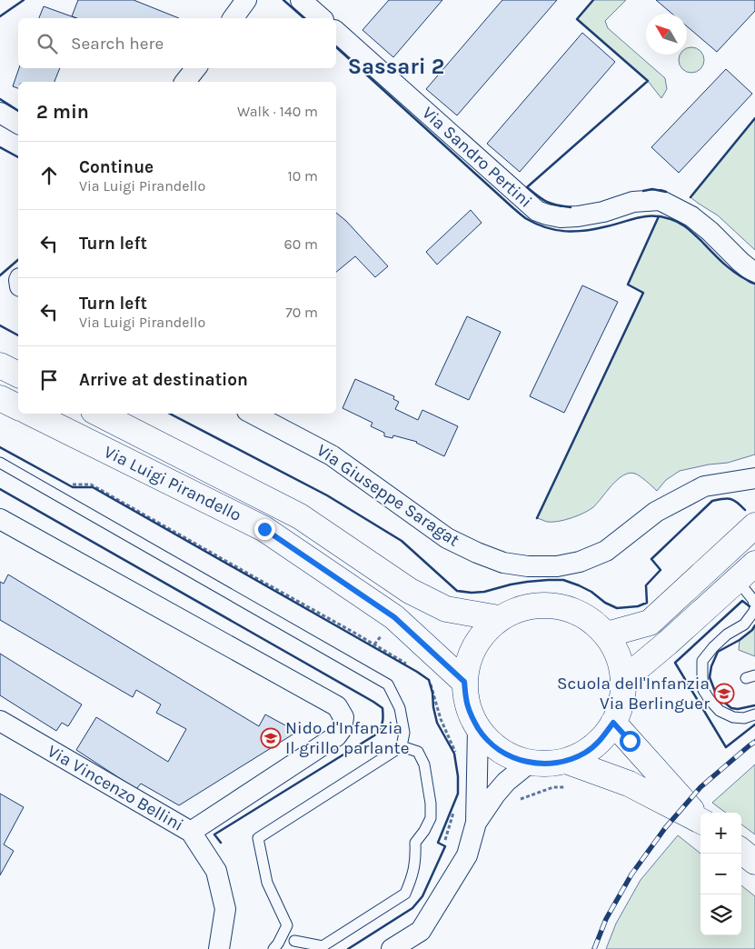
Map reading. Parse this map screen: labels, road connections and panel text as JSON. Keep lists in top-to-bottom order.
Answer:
{
  "streets": {
    "main road": ["Via Luigi Pirandello"],
    "street": ["Via Sandro Pertini", "Via Giuseppe Saragat", "Via Vincenzo Bellini"]
  },
  "districts": ["Sassari 2"],
  "places": {
    "school or university": ["Scuola dell'Infanzia Via Berlinguer", "Nido d'Infanzia Il grillo parlante"]
  },
  "north": "top left",
  "page": {
    "search": "Search here",
    "heading": ["2 min", "Walk · 140 m"],
    "list": [
      ["Continue", "Via Luigi Pirandello", "10 m"],
      ["Turn left", "60 m"],
      ["Turn left", "Via Luigi Pirandello", "70 m"],
      "Arrive at destination"
    ],
    "map_buttons": ["+", "−"]
  }
}
